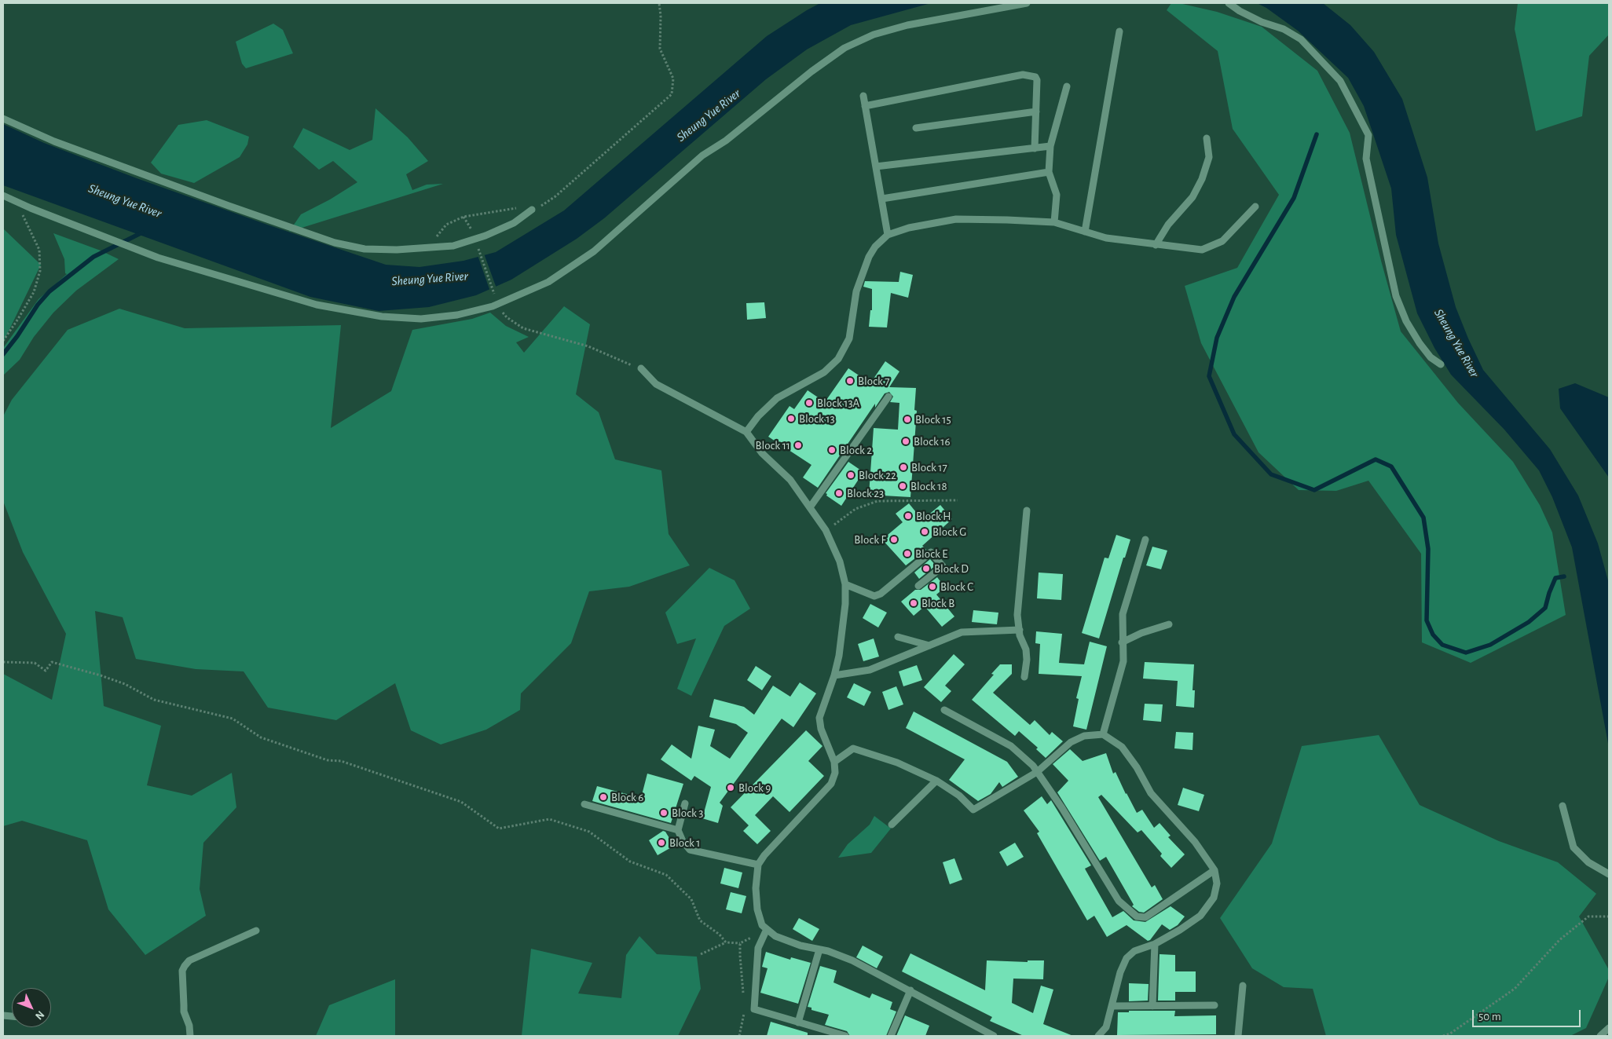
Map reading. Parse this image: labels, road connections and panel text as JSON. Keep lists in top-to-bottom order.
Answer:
{
  "water": ["Sheung Yue River"],
  "places": [
    "Block 7",
    "Block 13A",
    "Block 13",
    "Block 15",
    "Block 16",
    "Block 11",
    "Block 2",
    "Block 17",
    "Block 22",
    "Block 18",
    "Block 23",
    "Block H",
    "Block G",
    "Block F",
    "Block E",
    "Block D",
    "Block C",
    "Block B",
    "Block 9",
    "Block 6",
    "Block 3",
    "Block 1"
  ],
  "scale_bar": "50 m",
  "north": "bottom right"
}
